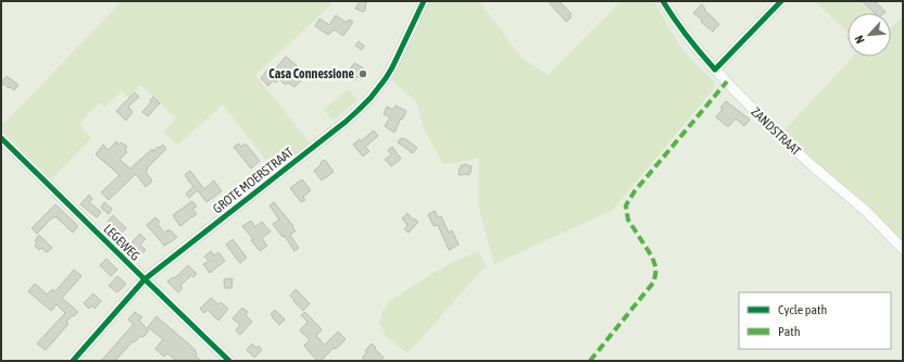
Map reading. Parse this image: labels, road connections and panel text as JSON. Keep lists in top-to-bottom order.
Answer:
{
  "streets": {
    "street": ["ZANDSTRAAT", "GROTE MOERSTRAAT", "LEGEWEG"]
  },
  "crossings": [
    ["GROTE MOERSTRAAT", "LEGEWEG"]
  ],
  "places": ["Casa Connessione"],
  "legend": ["Cycle path", "Path"],
  "north": "bottom left"
}
